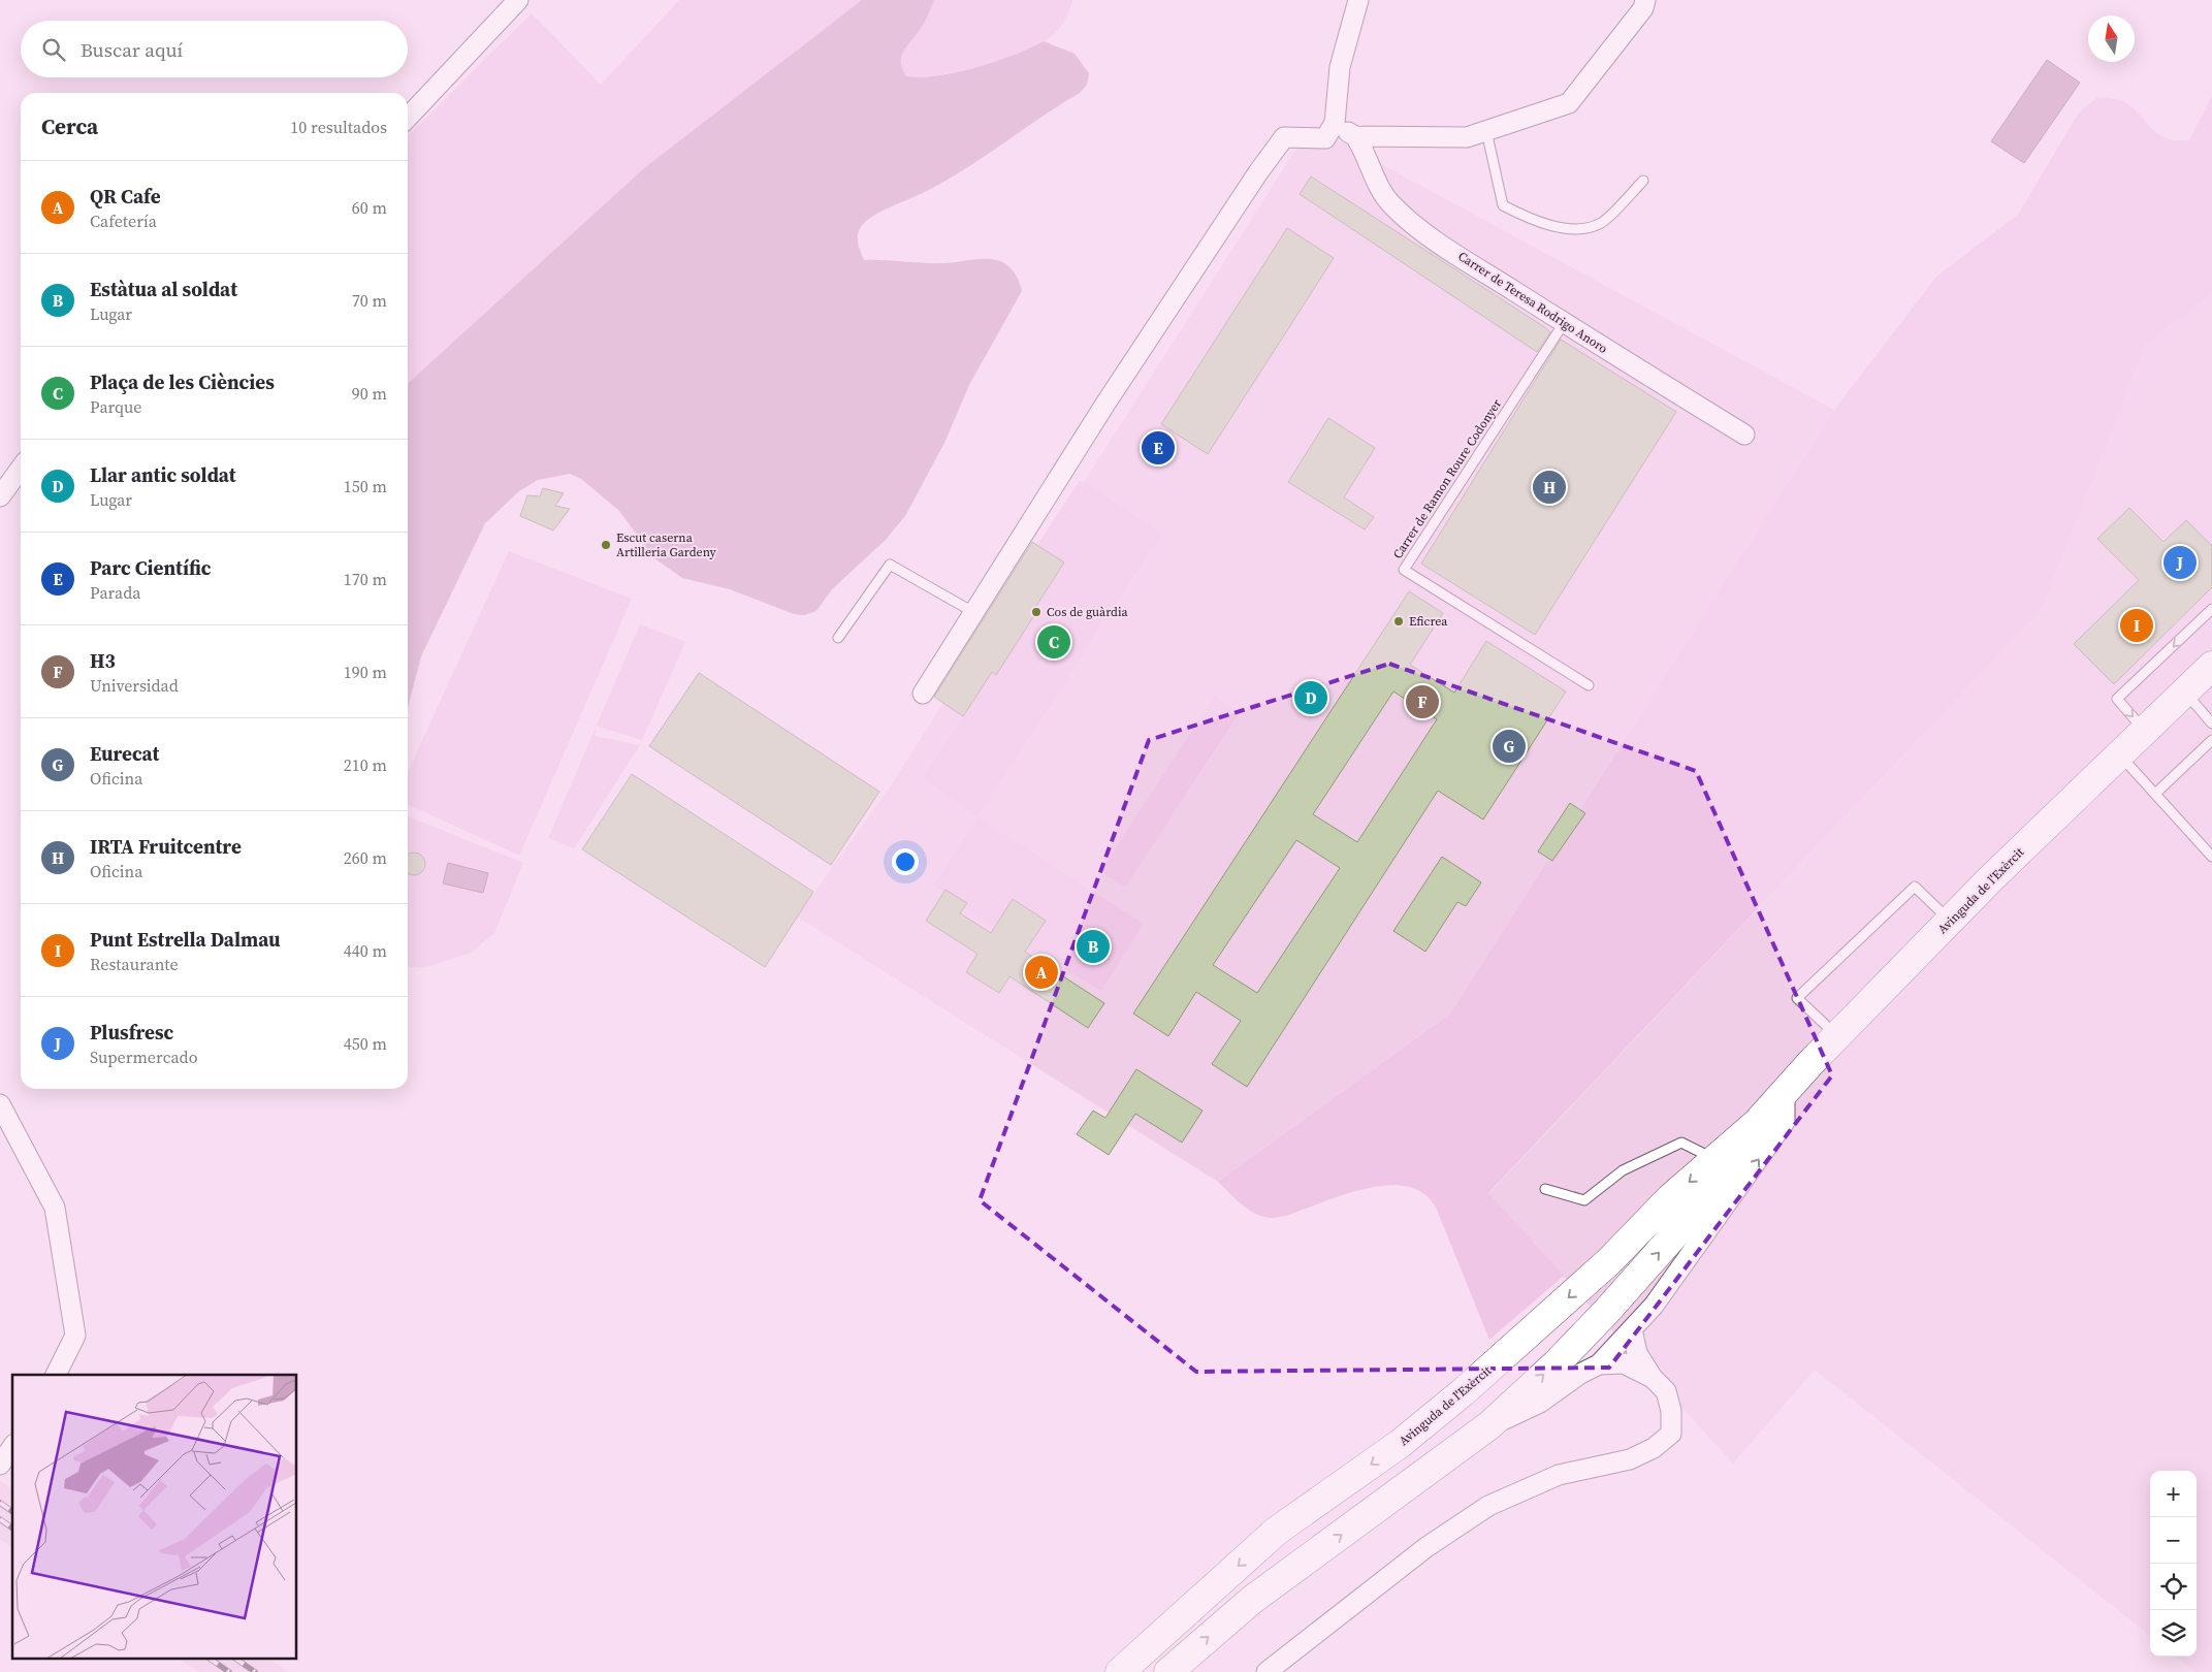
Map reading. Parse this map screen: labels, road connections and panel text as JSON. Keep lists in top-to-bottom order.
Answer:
{
  "streets": {
    "main road": ["Avinguda de l'Exèrcit"],
    "street": ["Carrer de Teresa Rodrigo Anoro"],
    "lane": ["Carrer de Ramon Roure Codonyer"]
  },
  "crossings": [
    ["Carrer de Teresa Rodrigo Anoro", "Carrer de Ramon Roure Codonyer"]
  ],
  "places": ["Escut caserna Artilleria Gardeny", "Cos de guàrdia", "Eficrea"],
  "north": "top",
  "page": {
    "search": "Buscar aquí",
    "heading": ["Cerca", "10 resultados"],
    "list": [
      {
        "mark": "A",
        "name": "QR Cafe",
        "note": "Cafetería",
        "value": "60 m"
      },
      {
        "mark": "B",
        "name": "Estàtua al soldat",
        "note": "Lugar",
        "value": "70 m"
      },
      {
        "mark": "C",
        "name": "Plaça de les Ciències",
        "note": "Parque",
        "value": "90 m"
      },
      {
        "mark": "D",
        "name": "Llar antic soldat",
        "note": "Lugar",
        "value": "150 m"
      },
      {
        "mark": "E",
        "name": "Parc Científic",
        "note": "Parada",
        "value": "170 m"
      },
      {
        "mark": "F",
        "name": "H3",
        "note": "Universidad",
        "value": "190 m"
      },
      {
        "mark": "G",
        "name": "Eurecat",
        "note": "Oficina",
        "value": "210 m"
      },
      {
        "mark": "H",
        "name": "IRTA Fruitcentre",
        "note": "Oficina",
        "value": "260 m"
      },
      {
        "mark": "I",
        "name": "Punt Estrella Dalmau",
        "note": "Restaurante",
        "value": "440 m"
      },
      {
        "mark": "J",
        "name": "Plusfresc",
        "note": "Supermercado",
        "value": "450 m"
      }
    ],
    "pins": [
      "E",
      "H",
      "J",
      "I",
      "C",
      "D",
      "F",
      "G",
      "B",
      "A"
    ],
    "map_buttons": ["+", "−"]
  }
}
